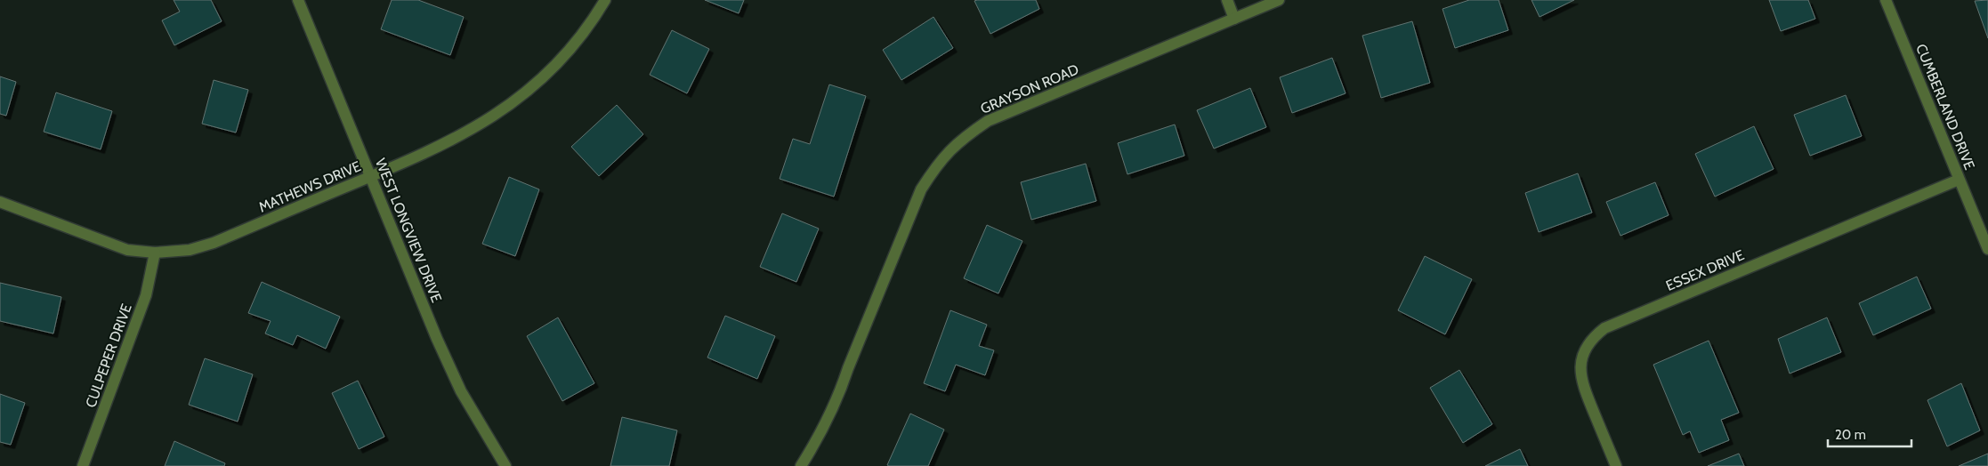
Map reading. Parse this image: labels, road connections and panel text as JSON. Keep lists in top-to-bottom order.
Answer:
{
  "streets": {
    "street": [
      "GRAYSON ROAD",
      "CUMBERLAND DRIVE",
      "MATHEWS DRIVE",
      "WEST LONGVIEW DRIVE",
      "ESSEX DRIVE",
      "CULPEPER DRIVE"
    ]
  },
  "crossings": [
    ["CUMBERLAND DRIVE", "ESSEX DRIVE"],
    ["MATHEWS DRIVE", "WEST LONGVIEW DRIVE"],
    ["MATHEWS DRIVE", "CULPEPER DRIVE"]
  ],
  "scale_bar": "20 m"
}
